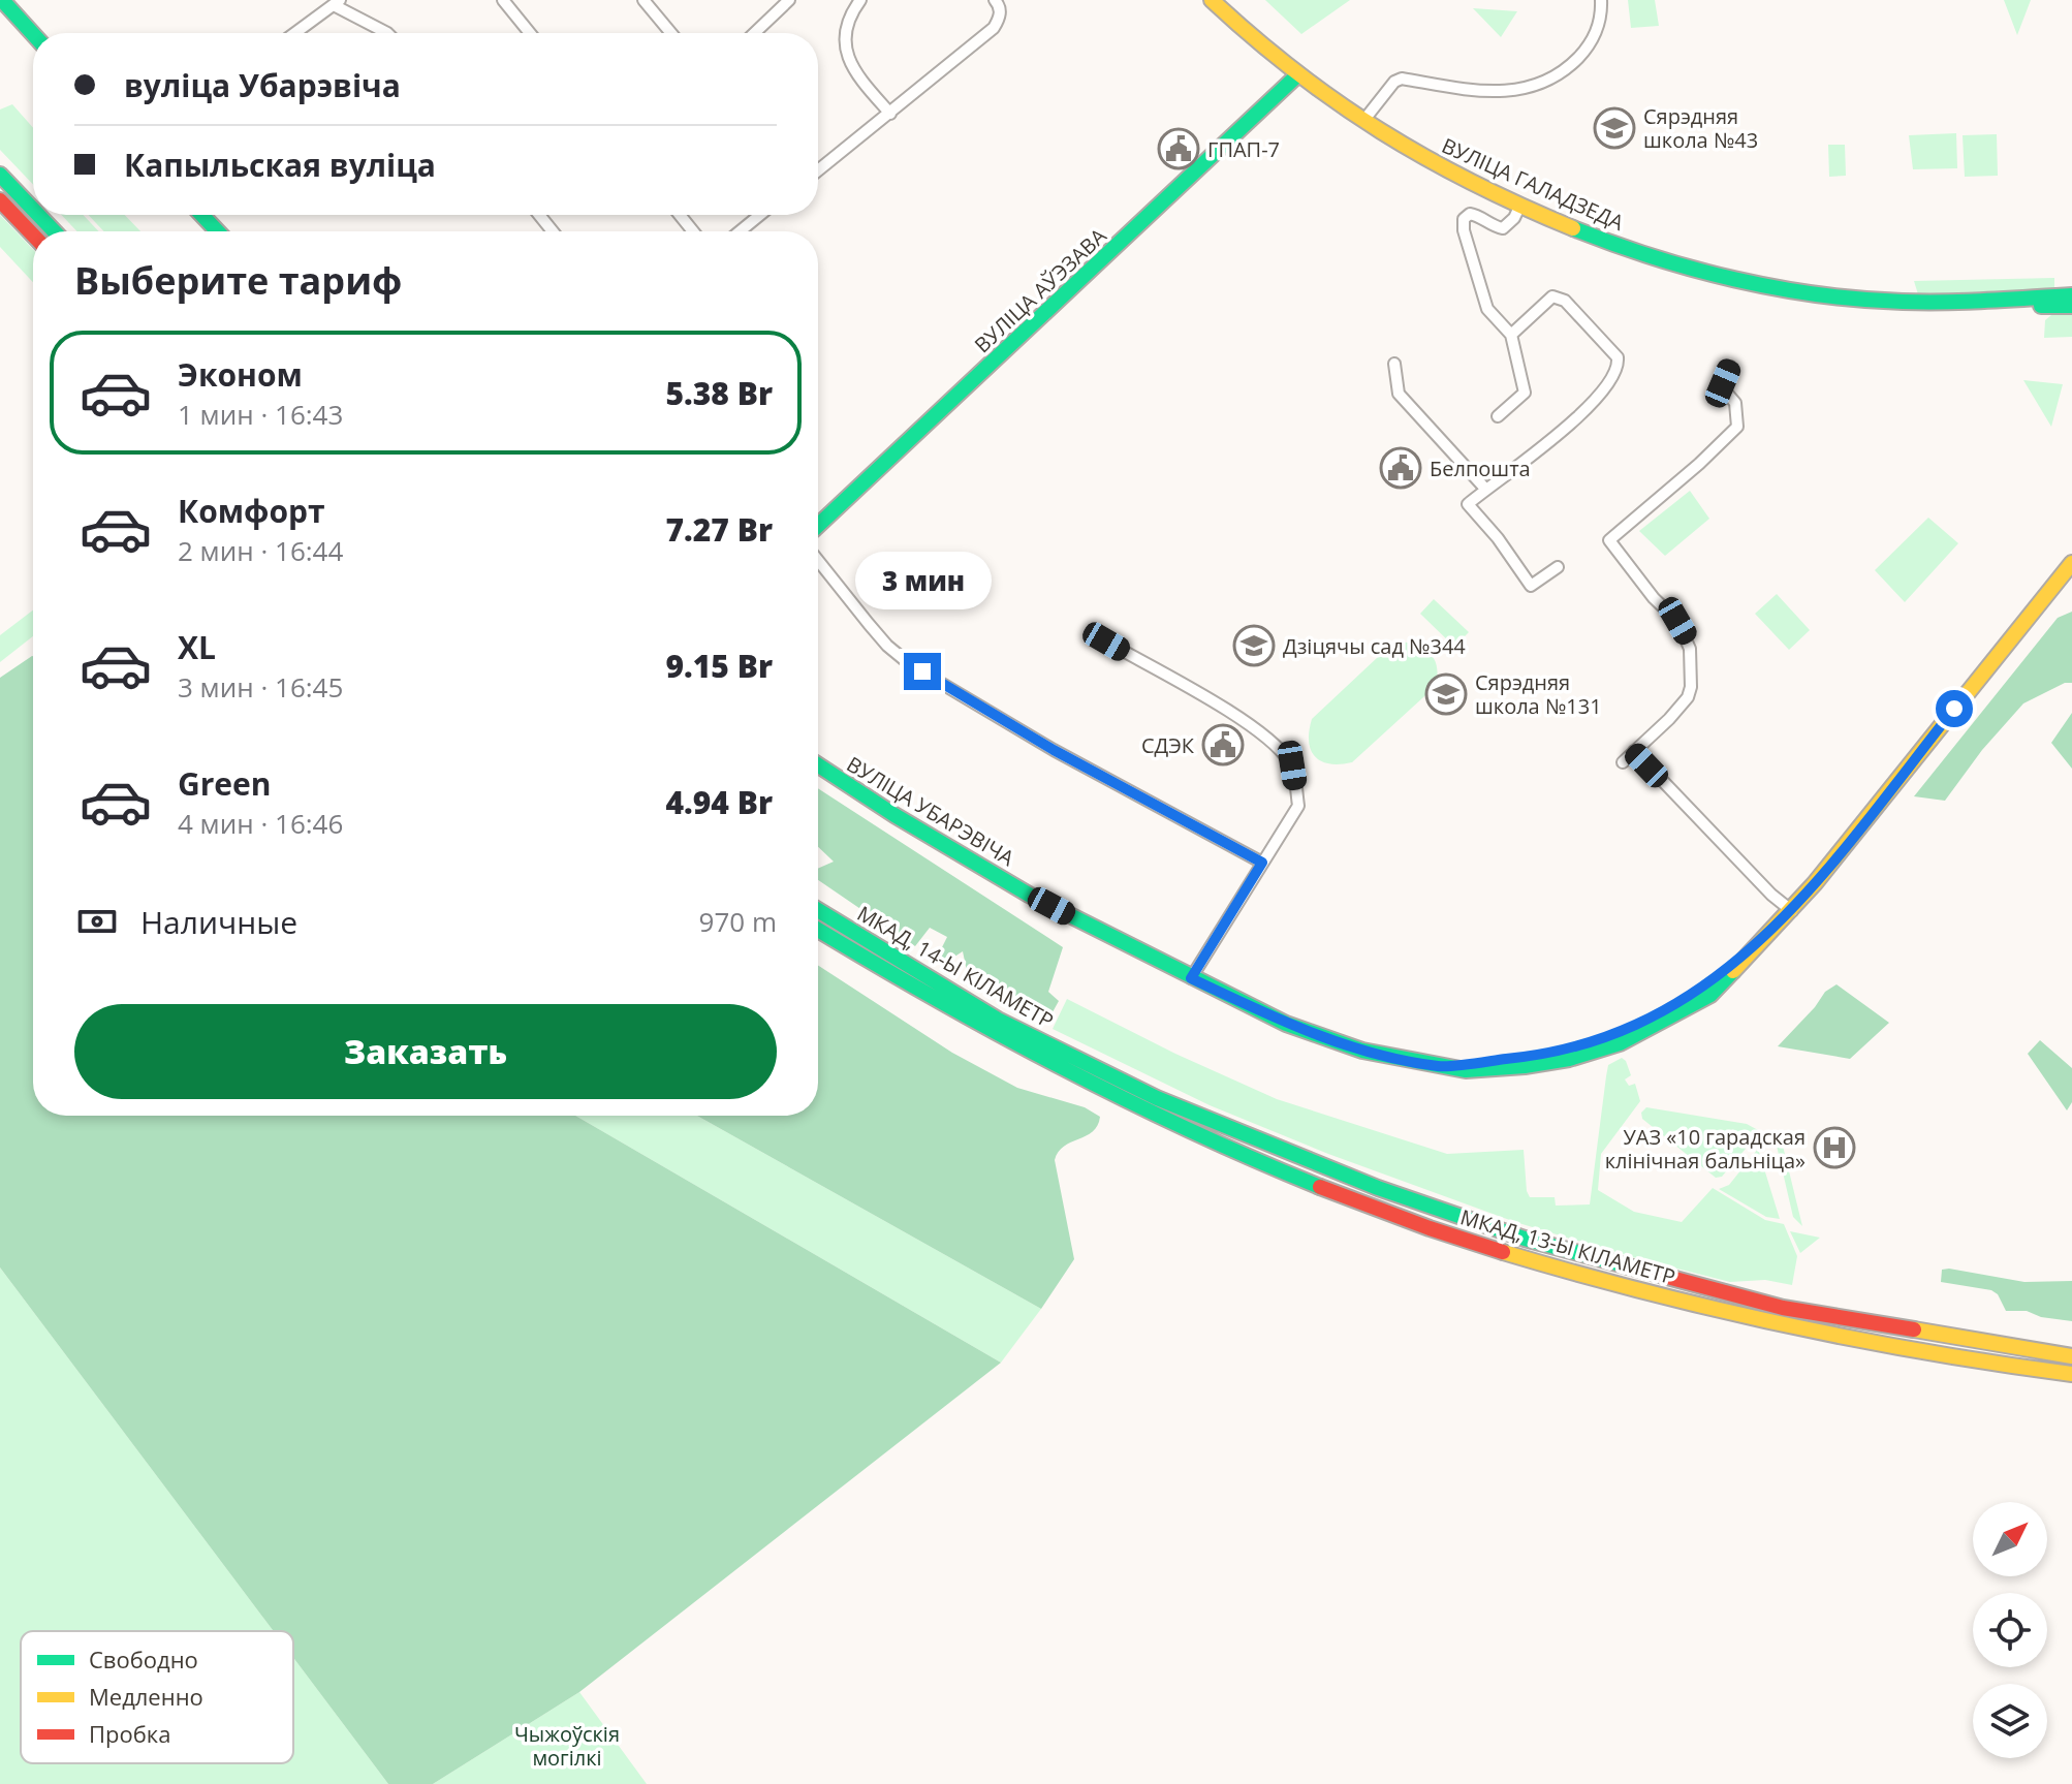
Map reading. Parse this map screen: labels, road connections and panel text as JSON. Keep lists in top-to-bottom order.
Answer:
{
  "streets": {
    "main road": [
      "ВУЛІЦА ГАЛАДЗЕДА",
      "ВУЛІЦА АЎЭЗАВА",
      "ВУЛІЦА УБАРЭВІЧА",
      "МКАД, 14-Ы КІЛАМЕТР",
      "МКАД, 13-Ы КІЛАМЕТР"
    ]
  },
  "crossings": [
    ["ВУЛІЦА ГАЛАДЗЕДА", "ВУЛІЦА АЎЭЗАВА"],
    ["МКАД, 14-Ы КІЛАМЕТР", "МКАД, 13-Ы КІЛАМЕТР"]
  ],
  "parks": ["Чыжоўскія могілкі"],
  "places": {
    "school or university": ["Сярэдняя школа №43", "Дзіцячы сад №344", "Сярэдняя школа №131"],
    "public building": ["ГПАП-7", "Белпошта", "СДЭК"],
    "hospital": ["УАЗ «10 гарадская клінічная бальніца»"]
  },
  "legend": ["Свободно", "Медленно", "Пробка"],
  "north": "top right",
  "page": {
    "banner": ["вуліца Убарэвіча", "Капыльская вуліца"],
    "heading": "Выберите тариф",
    "list": [
      {
        "name": "Эконом",
        "note": "1 мин · 16:43",
        "value": "5.38 Br"
      },
      {
        "name": "Комфорт",
        "note": "2 мин · 16:44",
        "value": "7.27 Br"
      },
      {
        "name": "XL",
        "note": "3 мин · 16:45",
        "value": "9.15 Br"
      },
      {
        "name": "Green",
        "note": "4 мин · 16:46",
        "value": "4.94 Br"
      }
    ],
    "bubble": "3 мин",
    "pay": ["Наличные", "970 m"],
    "buttons": "Заказать"
  }
}
